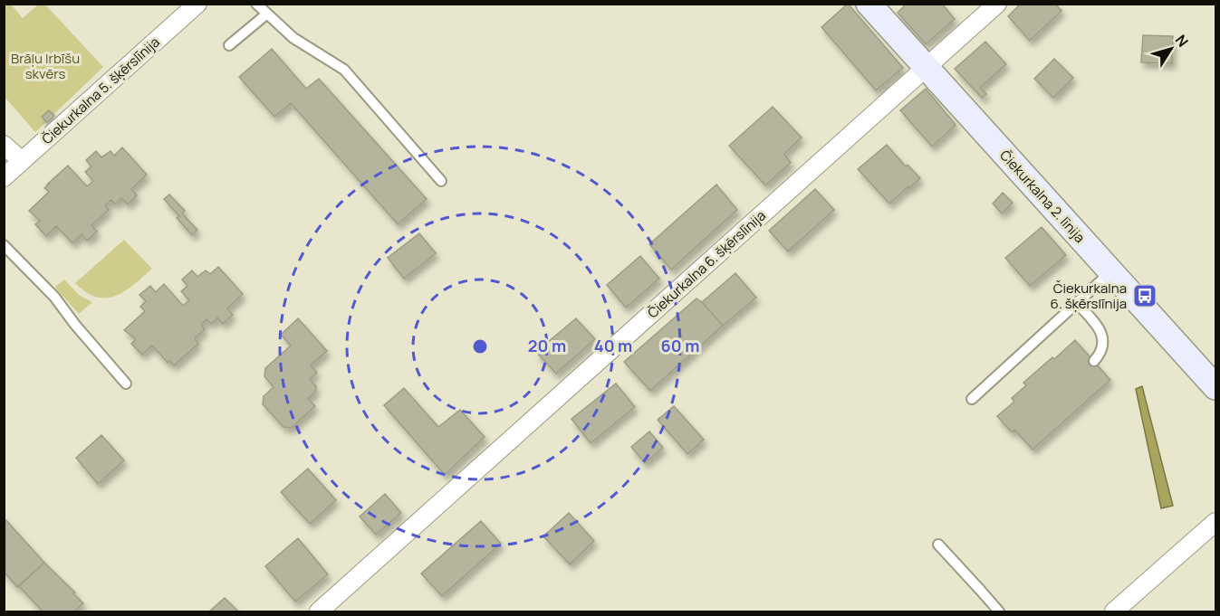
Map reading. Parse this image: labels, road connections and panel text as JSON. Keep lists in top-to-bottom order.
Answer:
{
  "streets": {
    "street": ["Čiekurkalna 5. šķērslīnija", "Čiekurkalna 2. līnija", "Čiekurkalna 6. šķērslīnija"]
  },
  "crossings": [
    ["Čiekurkalna 2. līnija", "Čiekurkalna 6. šķērslīnija"]
  ],
  "parks": ["Brāļu Irbīšu skvērs"],
  "places": {
    "bus stop": ["Čiekurkalna 6. šķērslīnija"]
  },
  "north": "top right",
  "rings": ["20 m", "40 m", "60 m"]
}
